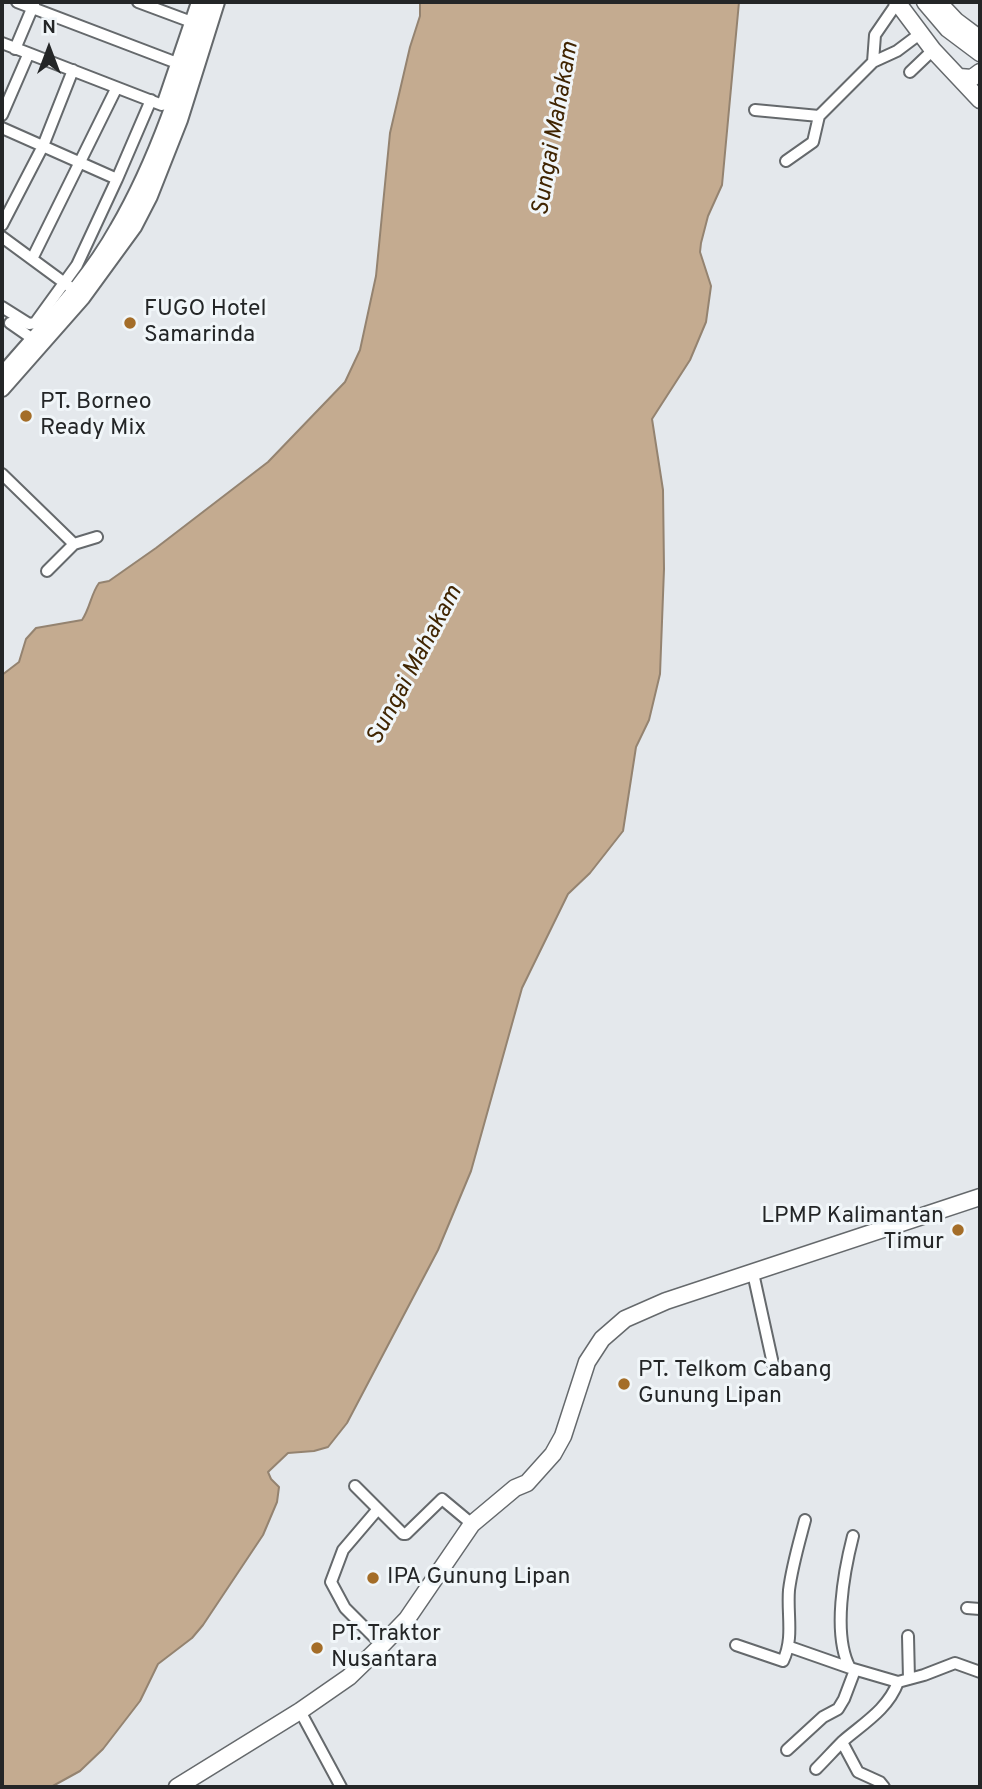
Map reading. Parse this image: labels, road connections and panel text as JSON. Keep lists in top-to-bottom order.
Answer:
{
  "water": ["Sungai Mahakam"],
  "places": [
    "FUGO Hotel Samarinda",
    "PT. Borneo Ready Mix",
    "LPMP Kalimantan Timur",
    "PT. Telkom Cabang Gunung Lipan",
    "IPA Gunung Lipan",
    "PT. Traktor Nusantara"
  ],
  "north": "top"
}
